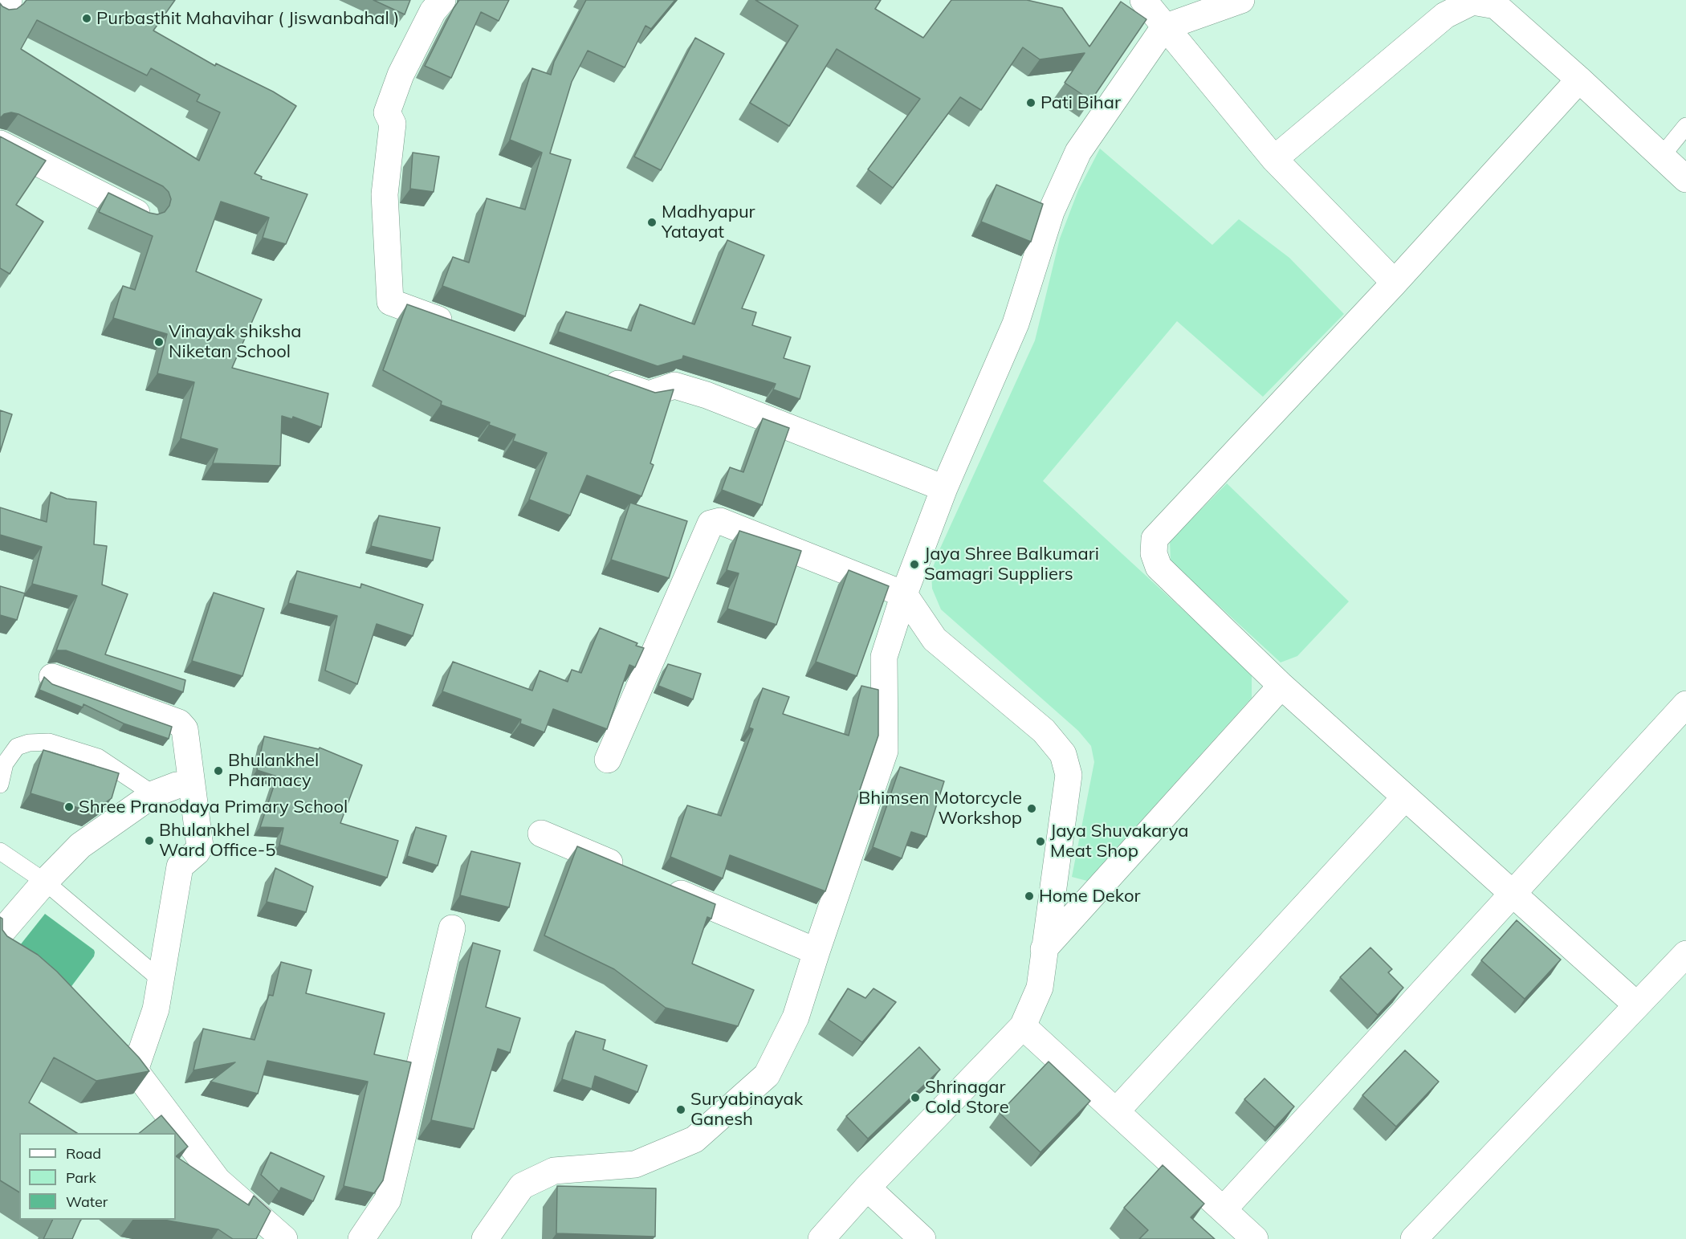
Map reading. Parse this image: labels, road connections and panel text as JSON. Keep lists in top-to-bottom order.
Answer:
{
  "places": [
    "Purbasthit Mahavihar ( Jiswanbahal )",
    "Pati Bihar",
    "Madhyapur Yatayat",
    "Vinayak shiksha Niketan School",
    "Jaya Shree Balkumari Samagri Suppliers",
    "Bhulankhel Pharmacy",
    "Shree Pranodaya Primary School",
    "Bhimsen Motorcycle Workshop",
    "Bhulankhel Ward Office-5",
    "Jaya Shuvakarya Meat Shop",
    "Home Dekor",
    "Shrinagar Cold Store",
    "Suryabinayak Ganesh"
  ],
  "legend": ["Road", "Park", "Water"]
}
